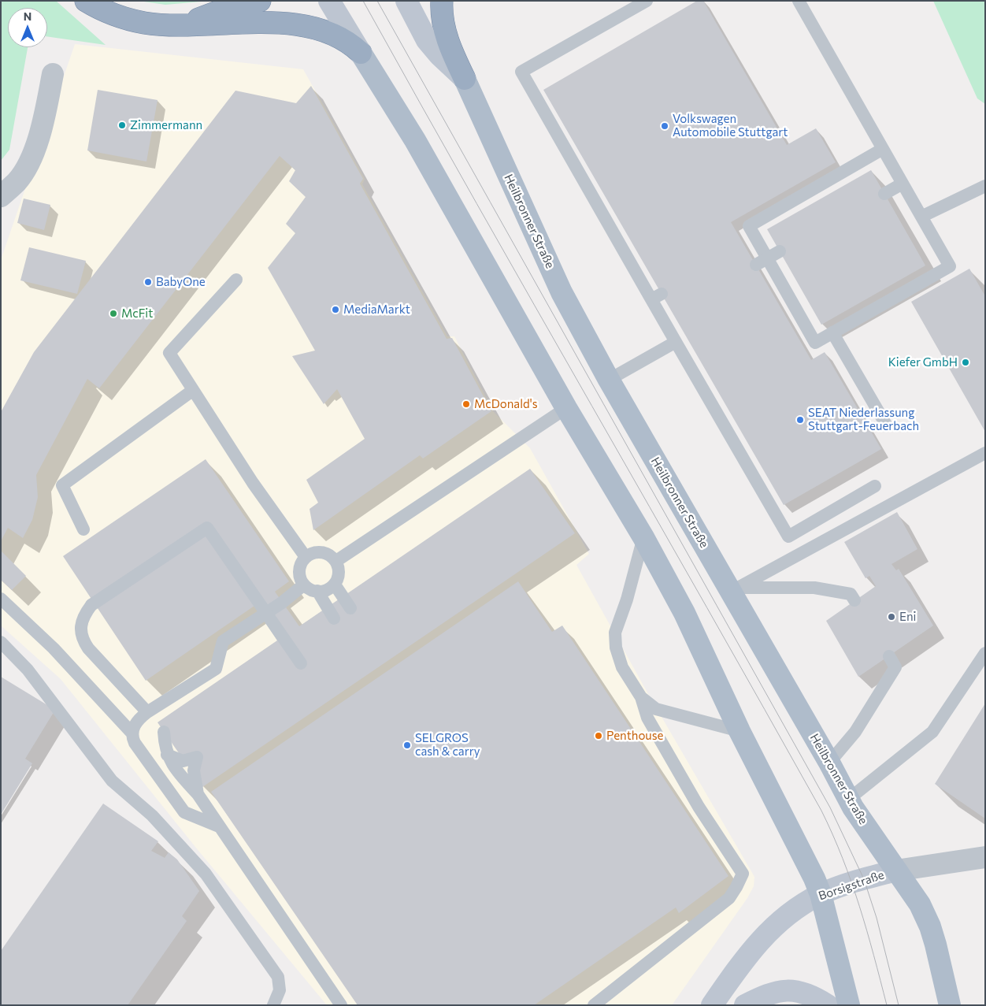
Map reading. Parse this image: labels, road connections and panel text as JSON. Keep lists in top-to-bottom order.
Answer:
{
  "streets": {
    "main road": ["Heilbronner Straße", "Borsigstraße"]
  },
  "crossings": [
    ["Heilbronner Straße", "Borsigstraße"]
  ],
  "places": [
    "Zimmermann",
    "Volkswagen Automobile Stuttgart",
    "BabyOne",
    "MediaMarkt",
    "McFit",
    "Kiefer GmbH",
    "McDonald's",
    "SEAT Niederlassung Stuttgart-Feuerbach",
    "Eni",
    "Penthouse",
    "SELGROS cash & carry"
  ],
  "north": "top"
}
